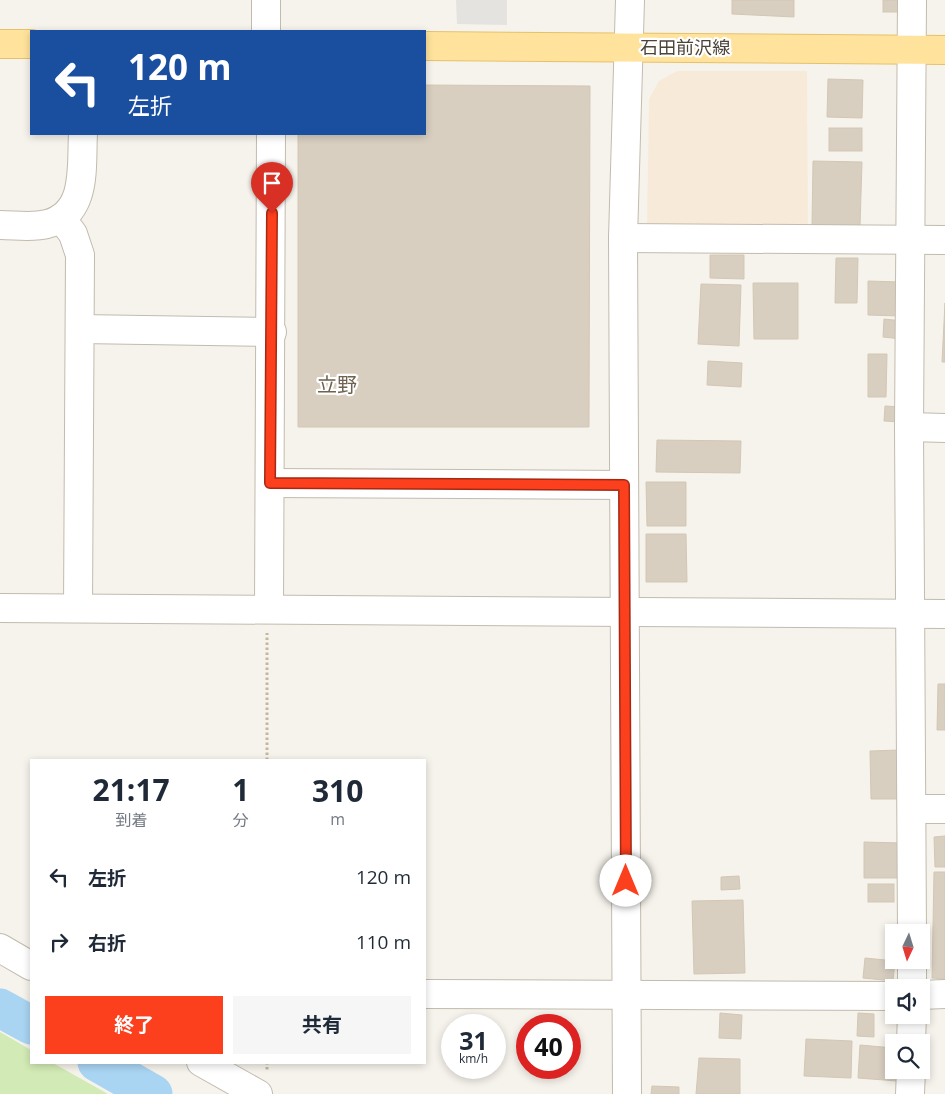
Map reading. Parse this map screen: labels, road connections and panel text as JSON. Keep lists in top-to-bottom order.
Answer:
{
  "streets": {
    "main road": ["石田前沢線"]
  },
  "districts": ["立野"],
  "north": "bottom",
  "page": {
    "turn": ["120 m", "左折"],
    "eta": [
      "21:17",
      "到着",
      "1",
      "分",
      "310",
      "m"
    ],
    "list": [
      {
        "name": "左折",
        "value": "120 m"
      },
      {
        "name": "右折",
        "value": "110 m"
      }
    ],
    "buttons": ["終了", "共有"],
    "speed": "31 km/h",
    "limit": "40"
  }
}
